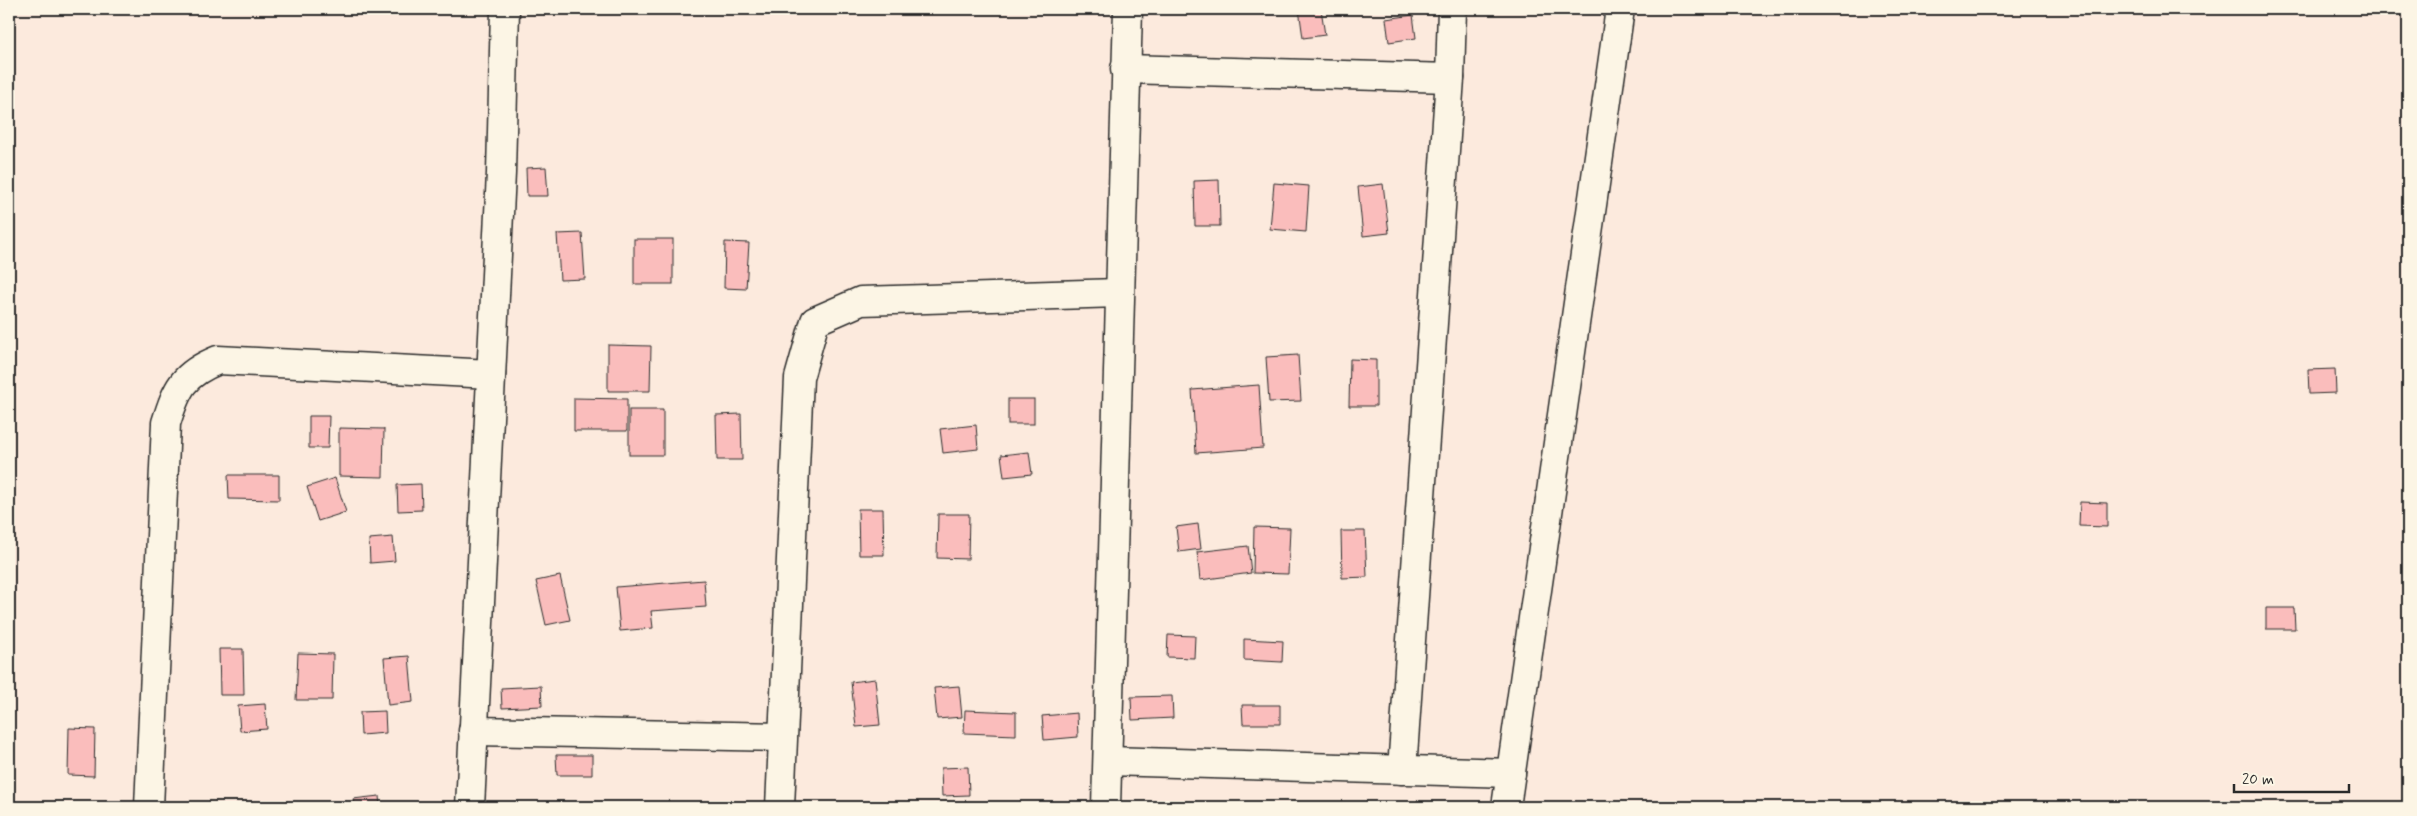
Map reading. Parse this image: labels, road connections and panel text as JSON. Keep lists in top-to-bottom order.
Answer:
{
  "scale_bar": "20 m"
}
